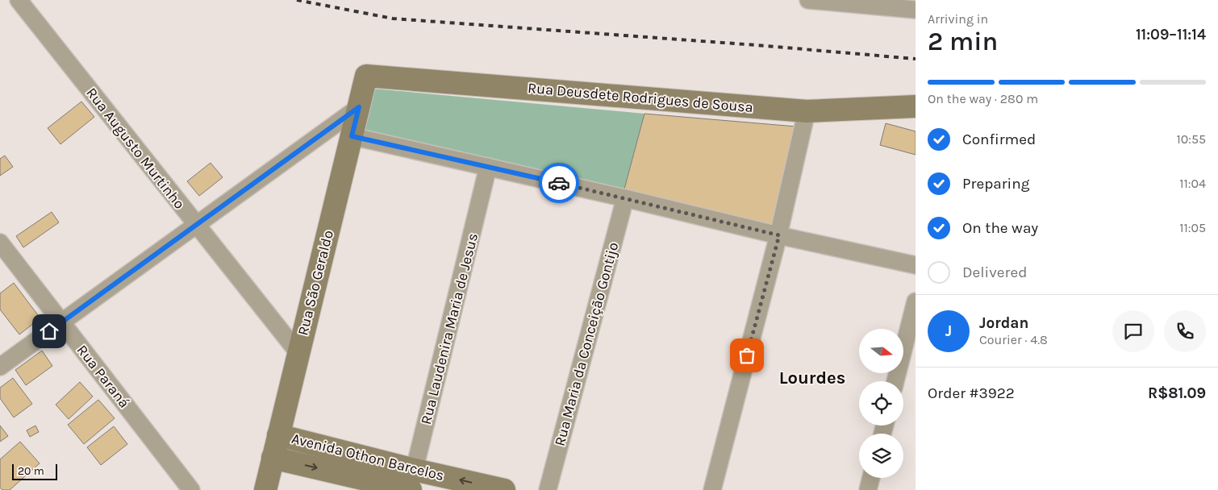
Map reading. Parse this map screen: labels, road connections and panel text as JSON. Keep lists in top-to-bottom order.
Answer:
{
  "streets": {
    "street": [
      "Rua Deusdete Rodrigues de Sousa",
      "Rua Augusto Murtinho",
      "Rua São Geraldo",
      "Rua Laudenira Maria de Jesus",
      "Rua Maria da Conceição Gontijo",
      "Rua Paraná",
      "Avenida Othon Barcelos"
    ]
  },
  "crossings": [
    ["Rua Deusdete Rodrigues de Sousa", "Rua São Geraldo"],
    ["Rua Augusto Murtinho", "Rua São Geraldo"],
    ["Rua São Geraldo", "Avenida Othon Barcelos"],
    ["Rua Laudenira Maria de Jesus", "Avenida Othon Barcelos"]
  ],
  "districts": ["Lourdes"],
  "scale_bar": "20 m",
  "north": "right",
  "page": {
    "heading": ["2 min", "Arriving in", "11:09–11:14"],
    "panel": [
      "Jordan",
      "Courier · 4.8",
      "Order #3922",
      "R$81.09"
    ],
    "bar": "On the way · 280 m",
    "list": [
      ["Confirmed", "10:55"],
      ["Preparing", "11:04"],
      ["On the way", "11:05"],
      "Delivered"
    ],
    "round": "J",
    "scale": "20 m"
  }
}
